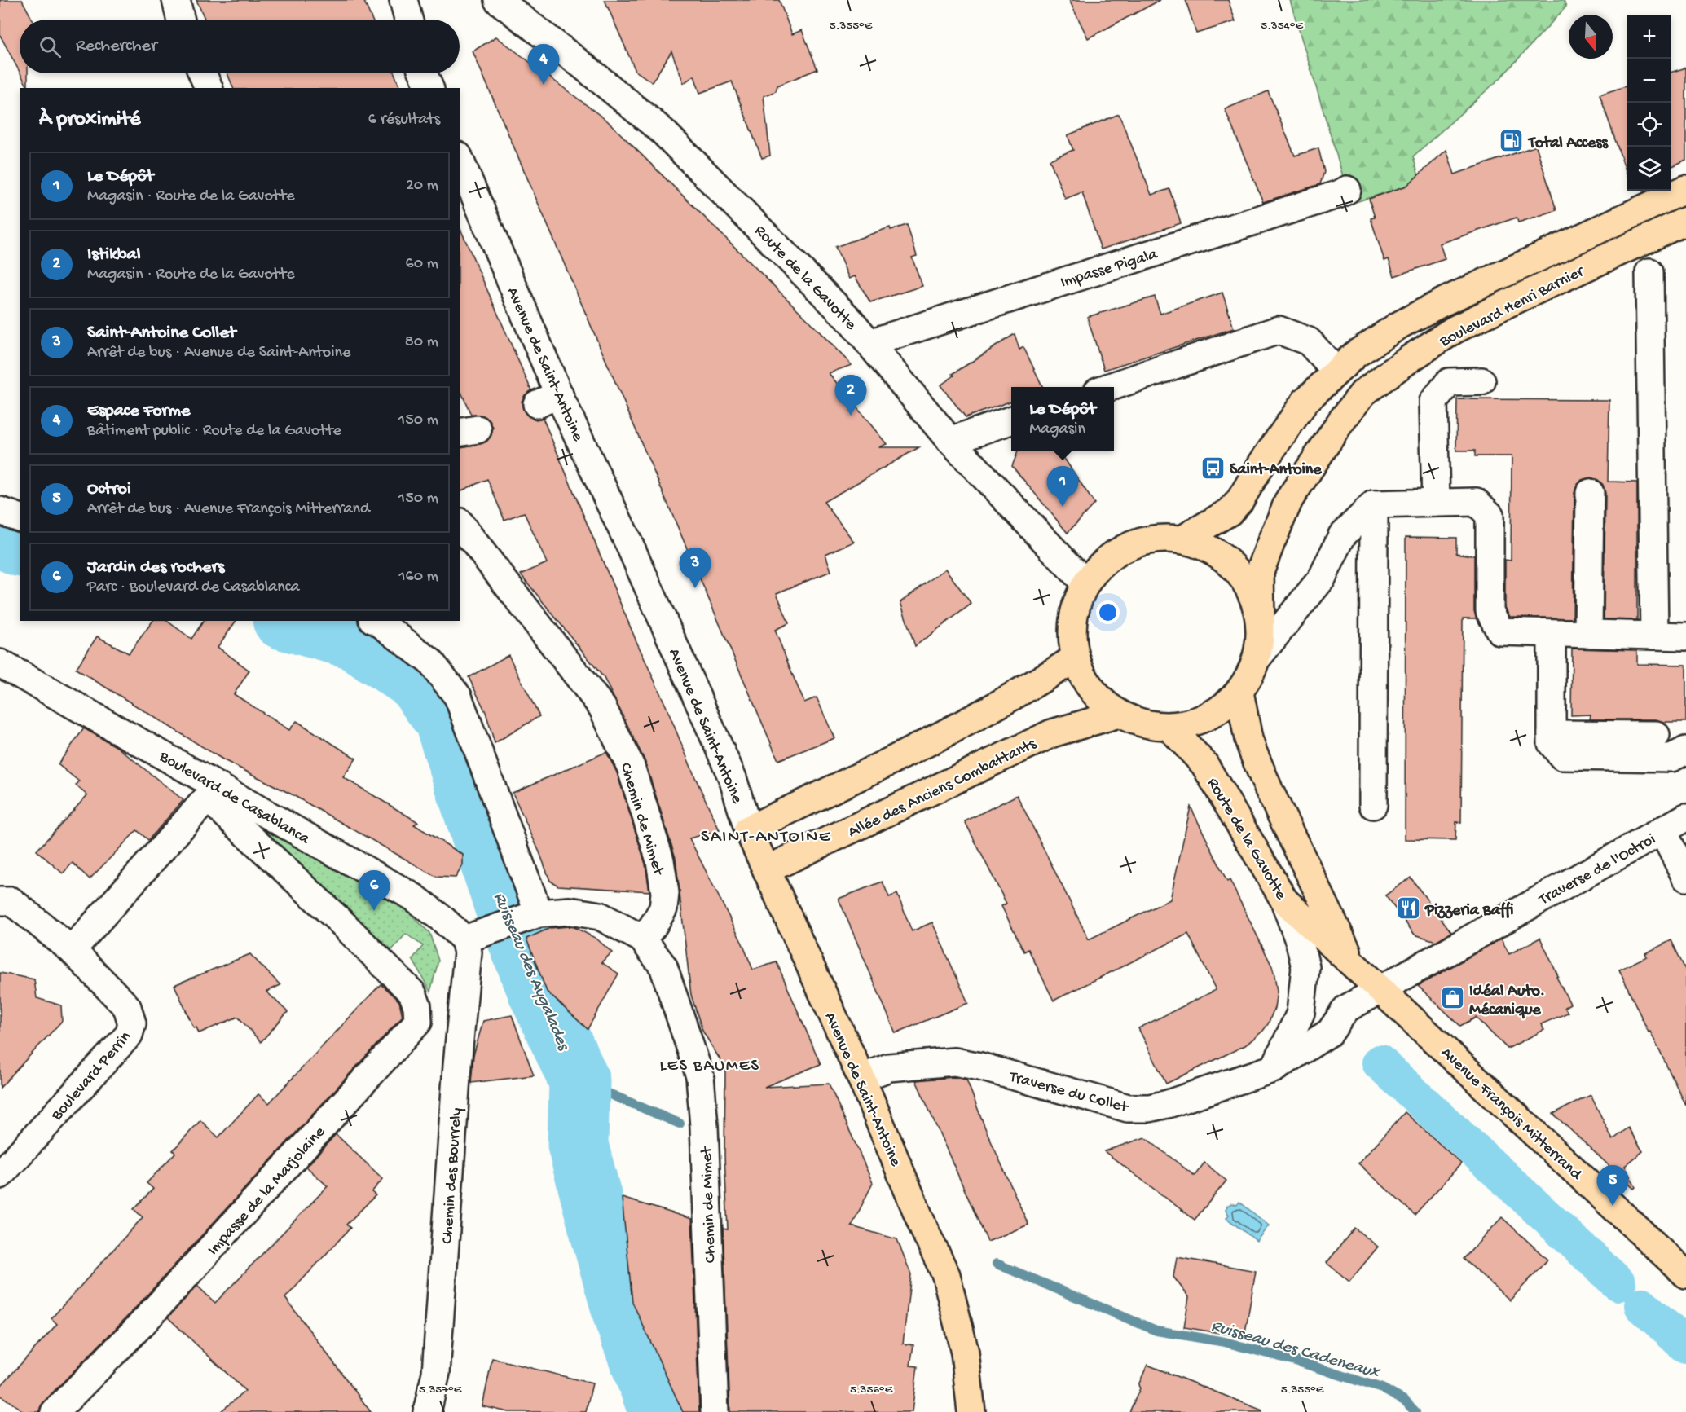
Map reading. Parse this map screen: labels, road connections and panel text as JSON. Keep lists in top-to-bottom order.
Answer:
{
  "streets": {
    "main road": [
      "Route de la Gavotte",
      "Boulevard Henri Barnier",
      "Avenue de Saint-Antoine",
      "Allée des Anciens Combattants",
      "Avenue François Mitterrand"
    ],
    "street": [
      "Impasse Pigala",
      "Boulevard de Casablanca",
      "Chemin de Mimet",
      "Traverse de l'Octroi",
      "Boulevard Perrin",
      "Traverse du Collet",
      "Chemin des Bourrely",
      "Impasse de la Marjolaine"
    ]
  },
  "crossings": [
    ["Impasse Pigala", "Route de la Gavotte"],
    ["Route de la Gavotte", "Boulevard Henri Barnier"],
    ["Route de la Gavotte", "Traverse de l'Octroi"],
    ["Route de la Gavotte", "Traverse du Collet"],
    ["Route de la Gavotte", "Avenue François Mitterrand"],
    ["Boulevard Henri Barnier", "Allée des Anciens Combattants"],
    ["Avenue de Saint-Antoine", "Allée des Anciens Combattants"],
    ["Avenue de Saint-Antoine", "Traverse du Collet"],
    ["Boulevard de Casablanca", "Chemin des Bourrely"],
    ["Boulevard de Casablanca", "Impasse de la Marjolaine"],
    ["Traverse de l'Octroi", "Traverse du Collet"]
  ],
  "districts": ["SAINT-ANTOINE", "LES BAUMES"],
  "water": ["Ruisseau des Aygalades", "Ruisseau des Cadeneaux"],
  "places": {
    "fuel station": ["Total Access"],
    "bus stop": ["Saint-Antoine"],
    "restaurant": ["Pizzeria Baffi"],
    "shop": ["Idéal Auto. Mécanique"]
  },
  "north": "bottom",
  "page": {
    "map_buttons": ["+", "−"],
    "search": "Rechercher",
    "pins": [
      "4",
      "2",
      "1",
      "3",
      "6",
      "5"
    ],
    "heading": ["À proximité", "6 résultats"],
    "list": [
      {
        "mark": "1",
        "name": "Le Dépôt",
        "note": "Magasin · Route de la Gavotte",
        "value": "20 m"
      },
      {
        "mark": "2",
        "name": "Istikbal",
        "note": "Magasin · Route de la Gavotte",
        "value": "60 m"
      },
      {
        "mark": "3",
        "name": "Saint-Antoine Collet",
        "note": "Arrêt de bus · Avenue de Saint-Antoine",
        "value": "80 m"
      },
      {
        "mark": "4",
        "name": "Espace Forme",
        "note": "Bâtiment public · Route de la Gavotte",
        "value": "150 m"
      },
      {
        "mark": "5",
        "name": "Octroi",
        "note": "Arrêt de bus · Avenue François Mitterrand",
        "value": "150 m"
      },
      {
        "mark": "6",
        "name": "Jardin des rochers",
        "note": "Parc · Boulevard de Casablanca",
        "value": "160 m"
      }
    ],
    "popup": ["Le Dépôt", "Magasin"]
  },
  "coordinates": [
    "5.355°E",
    "5.354°E",
    "5.357°E",
    "5.356°E"
  ]
}
